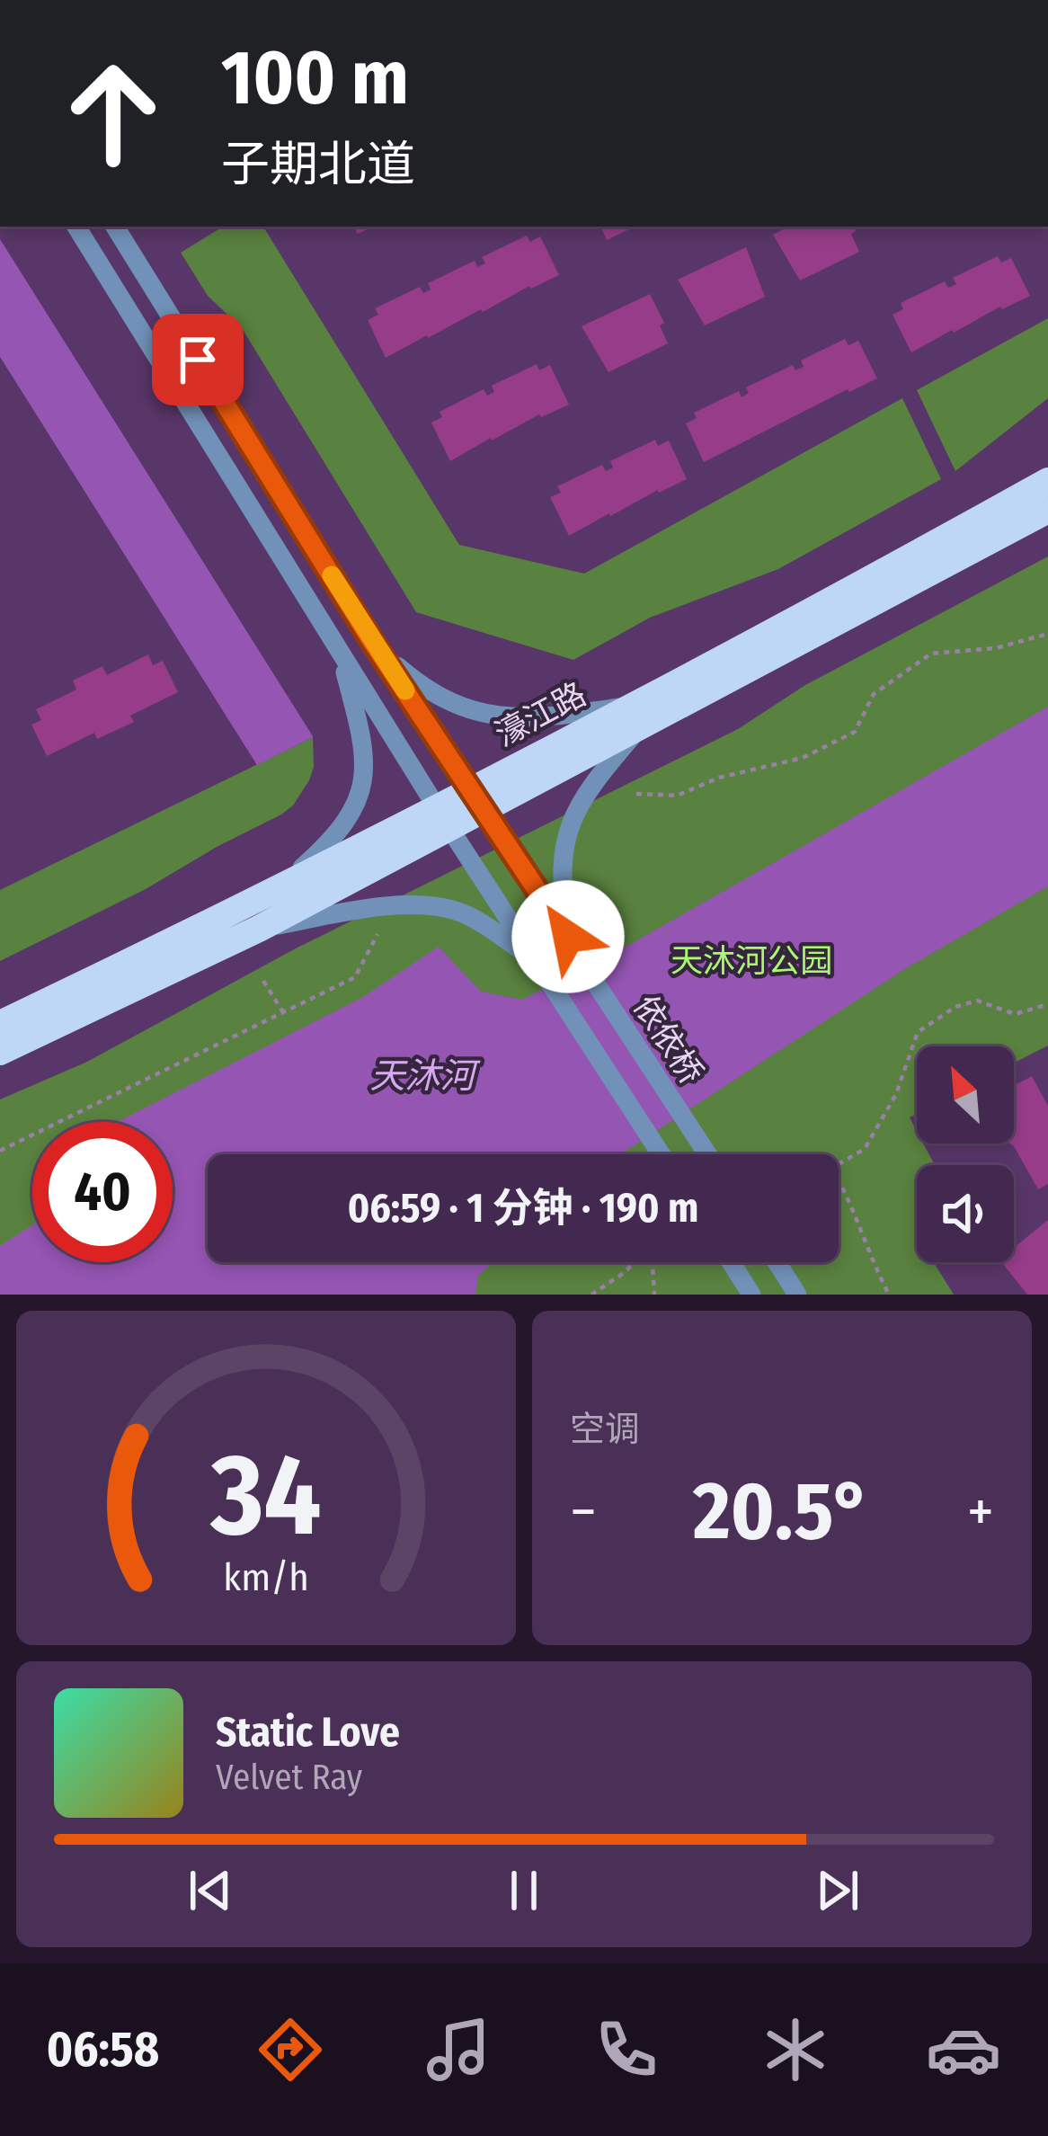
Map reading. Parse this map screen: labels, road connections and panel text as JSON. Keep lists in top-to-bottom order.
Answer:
{
  "streets": {
    "main road": ["濠江路"],
    "street": ["依依桥"]
  },
  "crossings": [
    ["濠江路", "依依桥"]
  ],
  "water": ["天沐河"],
  "parks": ["天沐河公园"],
  "north": "top left",
  "page": {
    "turn": ["100 m", "子期北道"],
    "limit": "40",
    "trip": "06:59 · 1 分钟 · 190 m",
    "tile": "空调",
    "heat": ["−", "20.5°", "+"],
    "song": ["Static Love", "Velvet Ray"],
    "tabs": "06:58",
    "gauge": ["34", "km/h"]
  }
}
